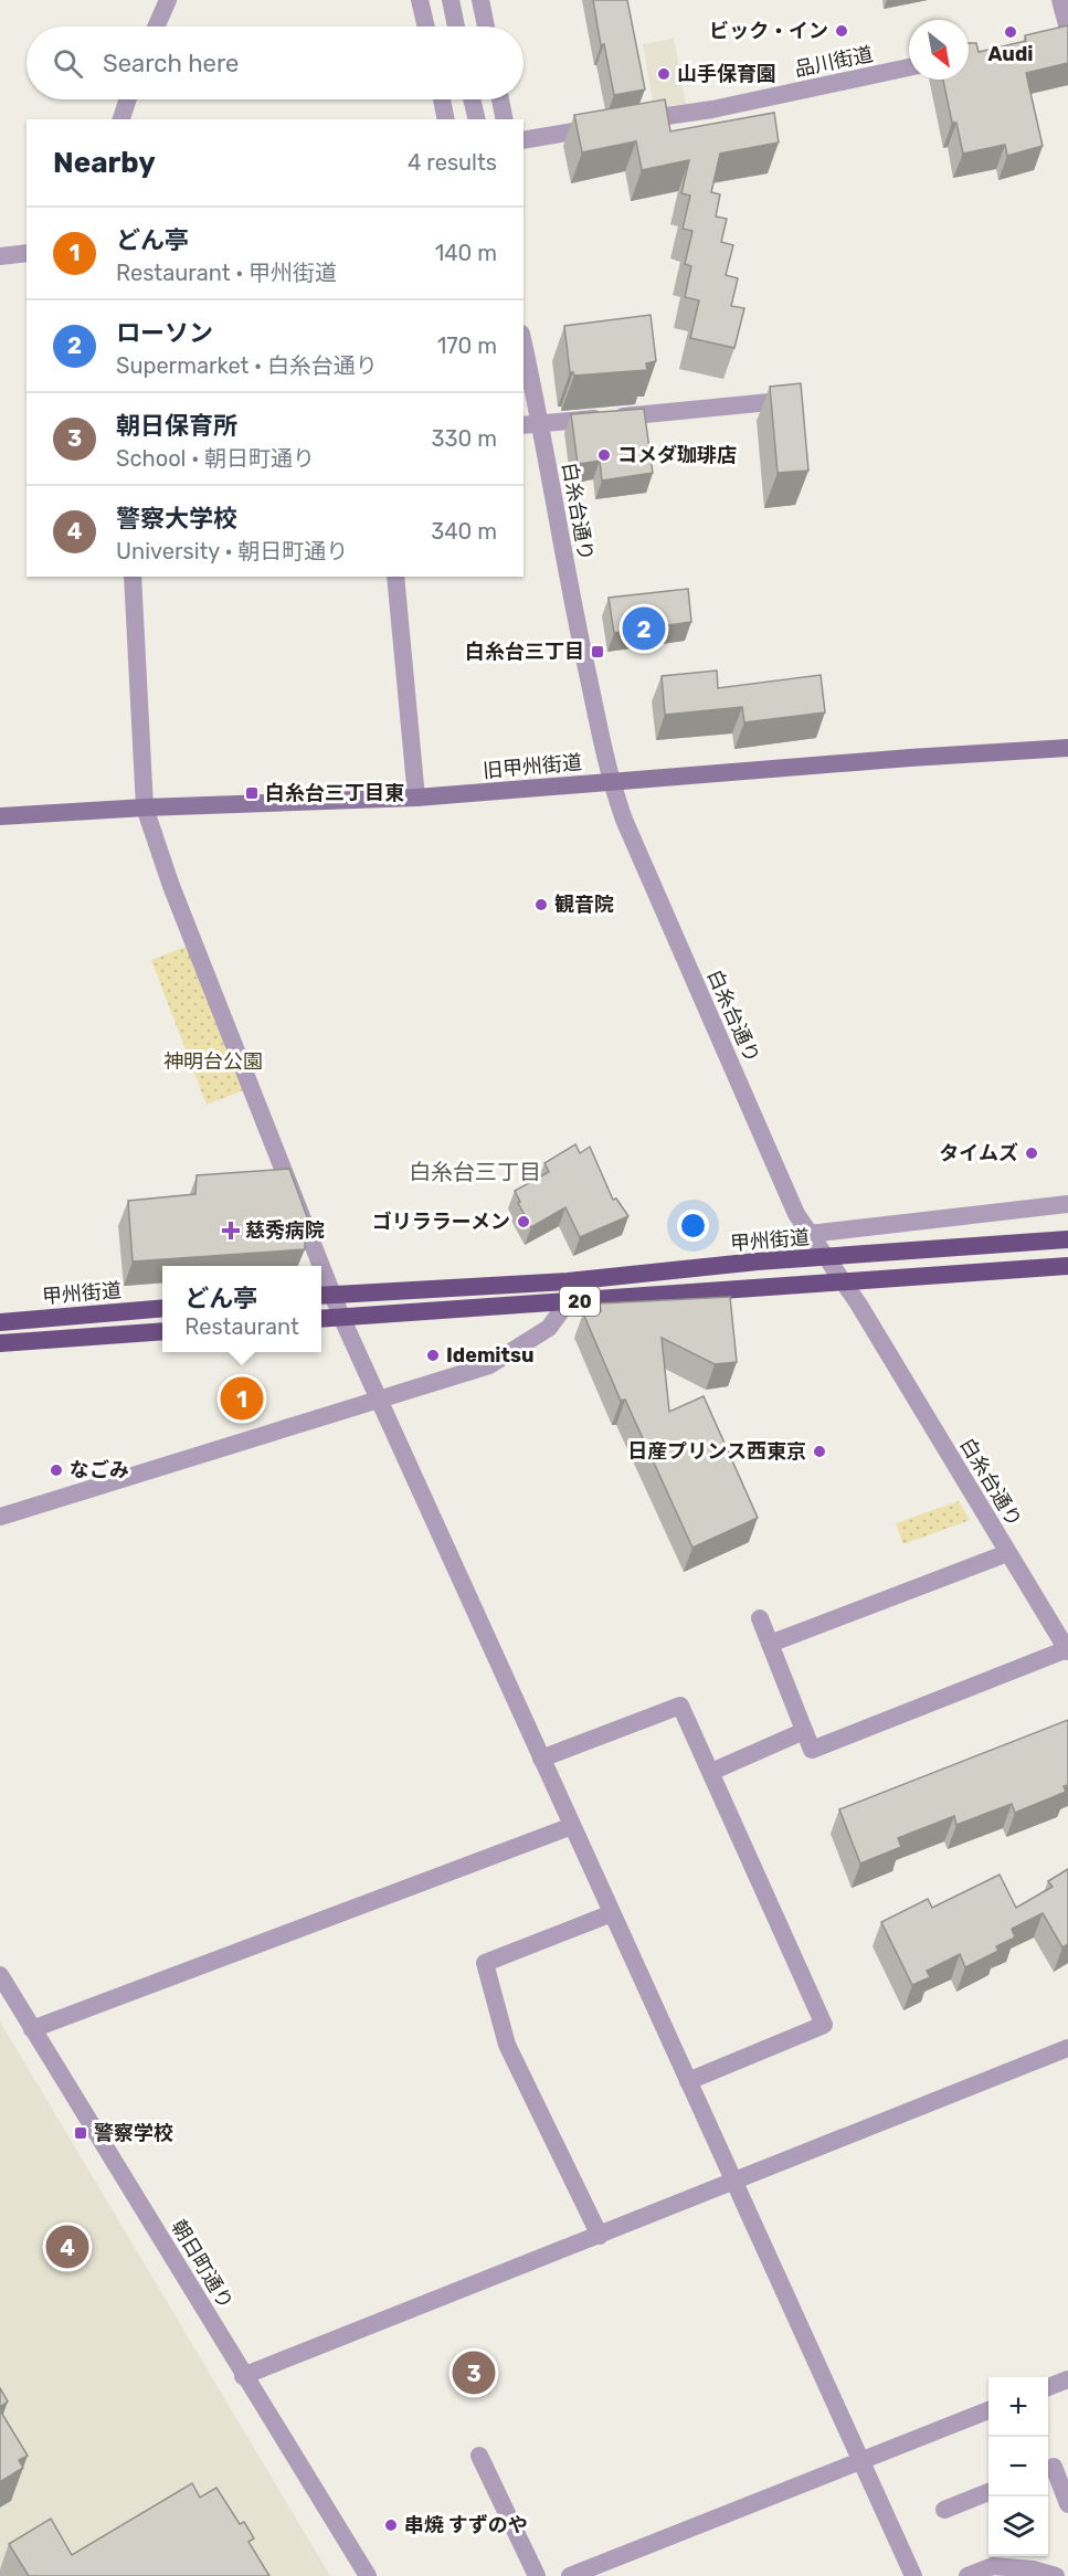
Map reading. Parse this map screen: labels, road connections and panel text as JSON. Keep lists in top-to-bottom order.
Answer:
{
  "streets": {
    "highway": ["甲州街道", "20"],
    "main road": ["旧甲州街道"],
    "street": ["品川街道", "白糸台通り", "朝日町通り"]
  },
  "crossings": [
    ["白糸台通り", "旧甲州街道"],
    ["白糸台通り", "甲州街道"],
    ["白糸台通り", "20"]
  ],
  "districts": ["白糸台三丁目"],
  "parks": ["神明台公園"],
  "places": {
    "other": [
      "ビック・イン",
      "Audi",
      "山手保育園",
      "コメダ珈琲店",
      "観音院",
      "タイムズ",
      "ゴリララーメン",
      "Idemitsu",
      "日産プリンス西東京",
      "なごみ",
      "串焼 すずのや"
    ],
    "transit": ["白糸台三丁目", "白糸台三丁目東", "警察学校"],
    "health": ["慈秀病院"]
  },
  "north": "bottom right",
  "page": {
    "search": "Search here",
    "heading": ["Nearby", "4 results"],
    "list": [
      {
        "mark": "1",
        "name": "どん亭",
        "note": "Restaurant · 甲州街道",
        "value": "140 m"
      },
      {
        "mark": "2",
        "name": "ローソン",
        "note": "Supermarket · 白糸台通り",
        "value": "170 m"
      },
      {
        "mark": "3",
        "name": "朝日保育所",
        "note": "School · 朝日町通り",
        "value": "330 m"
      },
      {
        "mark": "4",
        "name": "警察大学校",
        "note": "University · 朝日町通り",
        "value": "340 m"
      }
    ],
    "pins": [
      "2",
      "1",
      "4",
      "3"
    ],
    "popup": ["どん亭", "Restaurant"],
    "map_buttons": ["+", "−"]
  }
}
